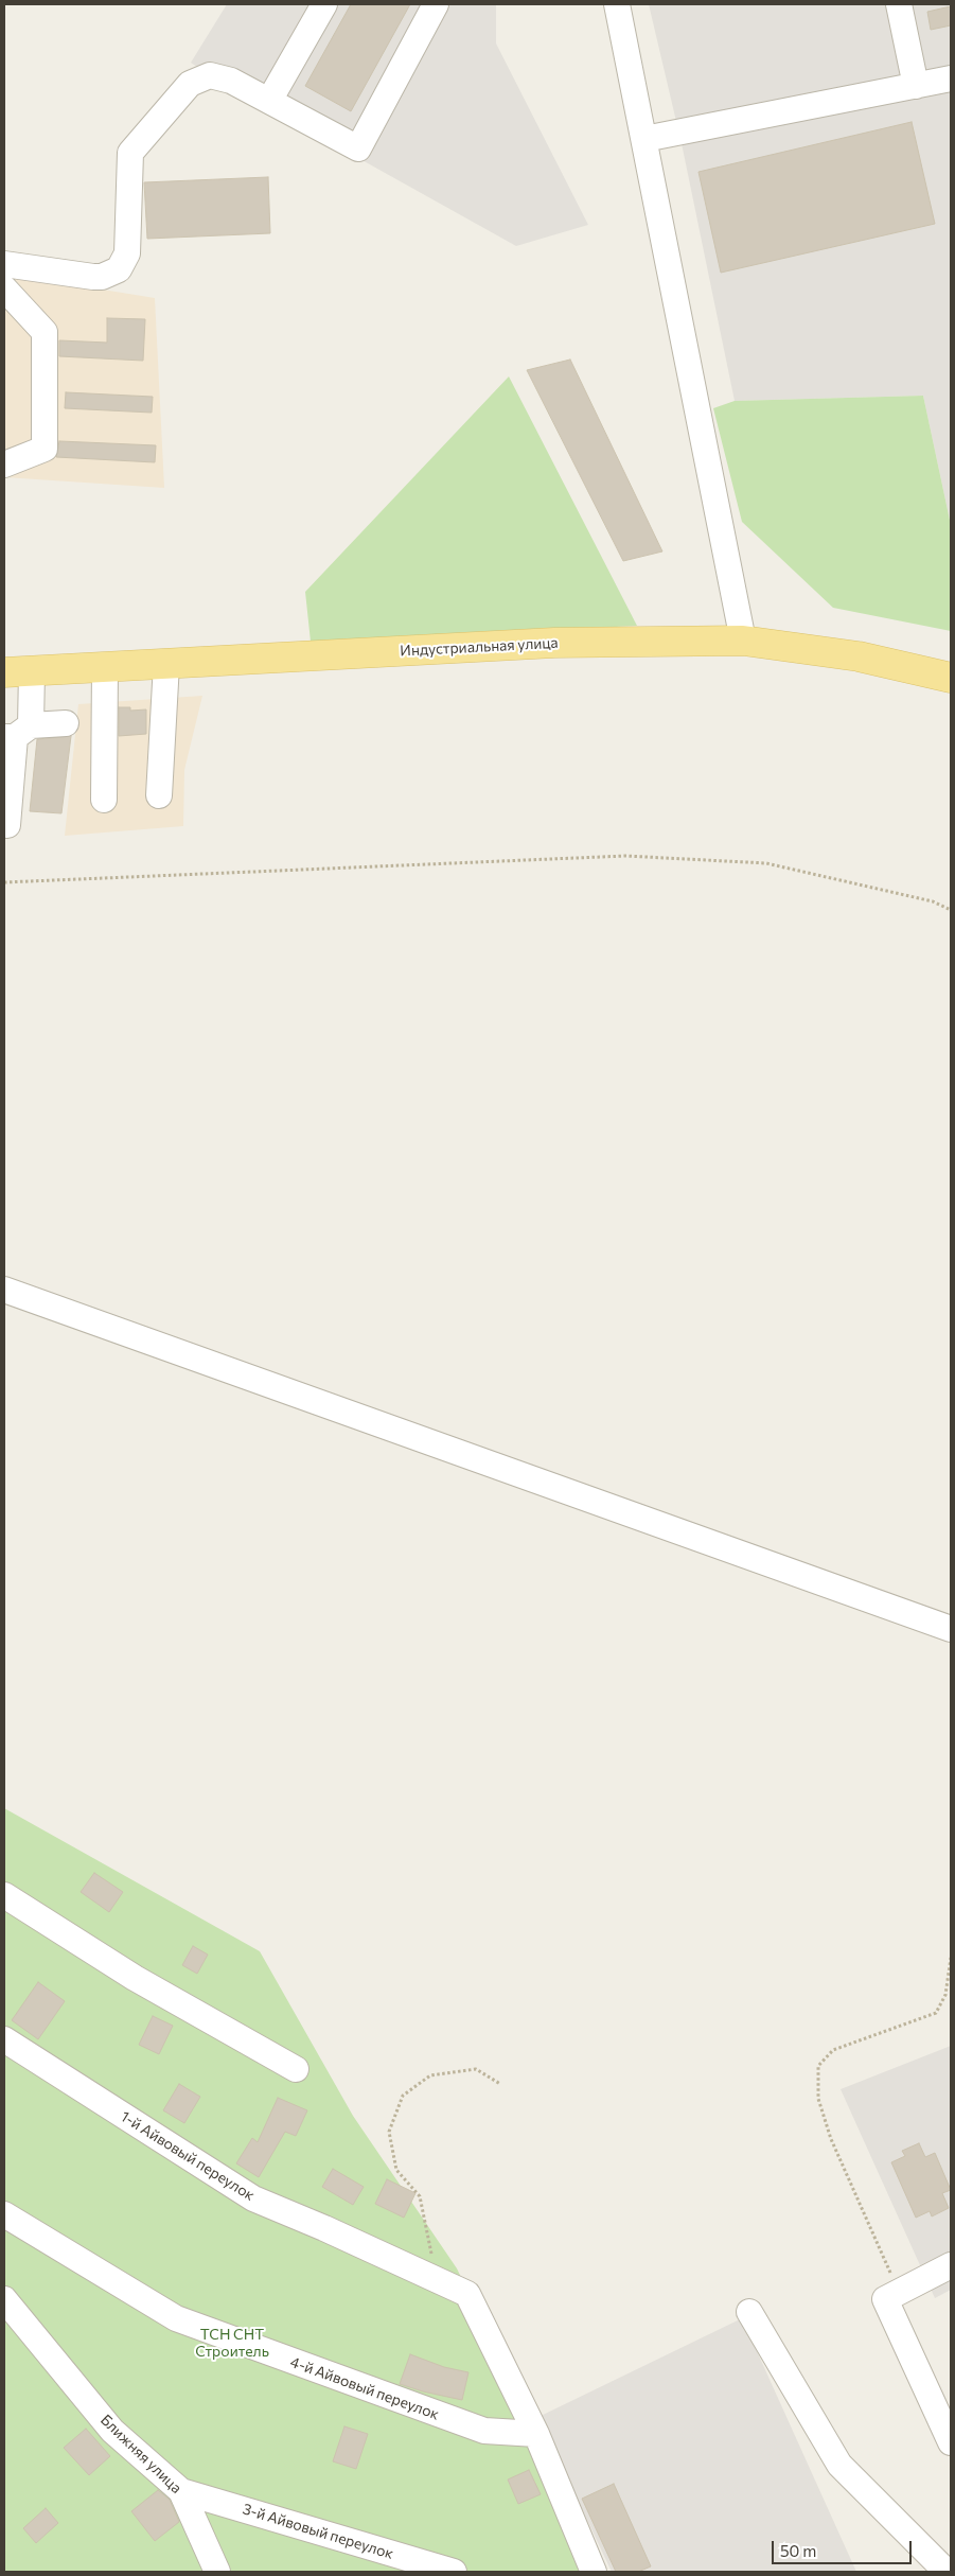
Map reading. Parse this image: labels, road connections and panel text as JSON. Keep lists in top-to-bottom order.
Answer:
{
  "streets": {
    "main road": ["Индустриальная улица"],
    "street": [
      "1-й Айвовый переулок",
      "4-й Айвовый переулок",
      "Ближняя улица",
      "3-й Айвовый переулок"
    ]
  },
  "crossings": [
    ["1-й Айвовый переулок", "4-й Айвовый переулок"],
    ["Ближняя улица", "3-й Айвовый переулок"]
  ],
  "parks": ["ТСН СНТ Строитель"],
  "scale_bar": "50 m"
}
